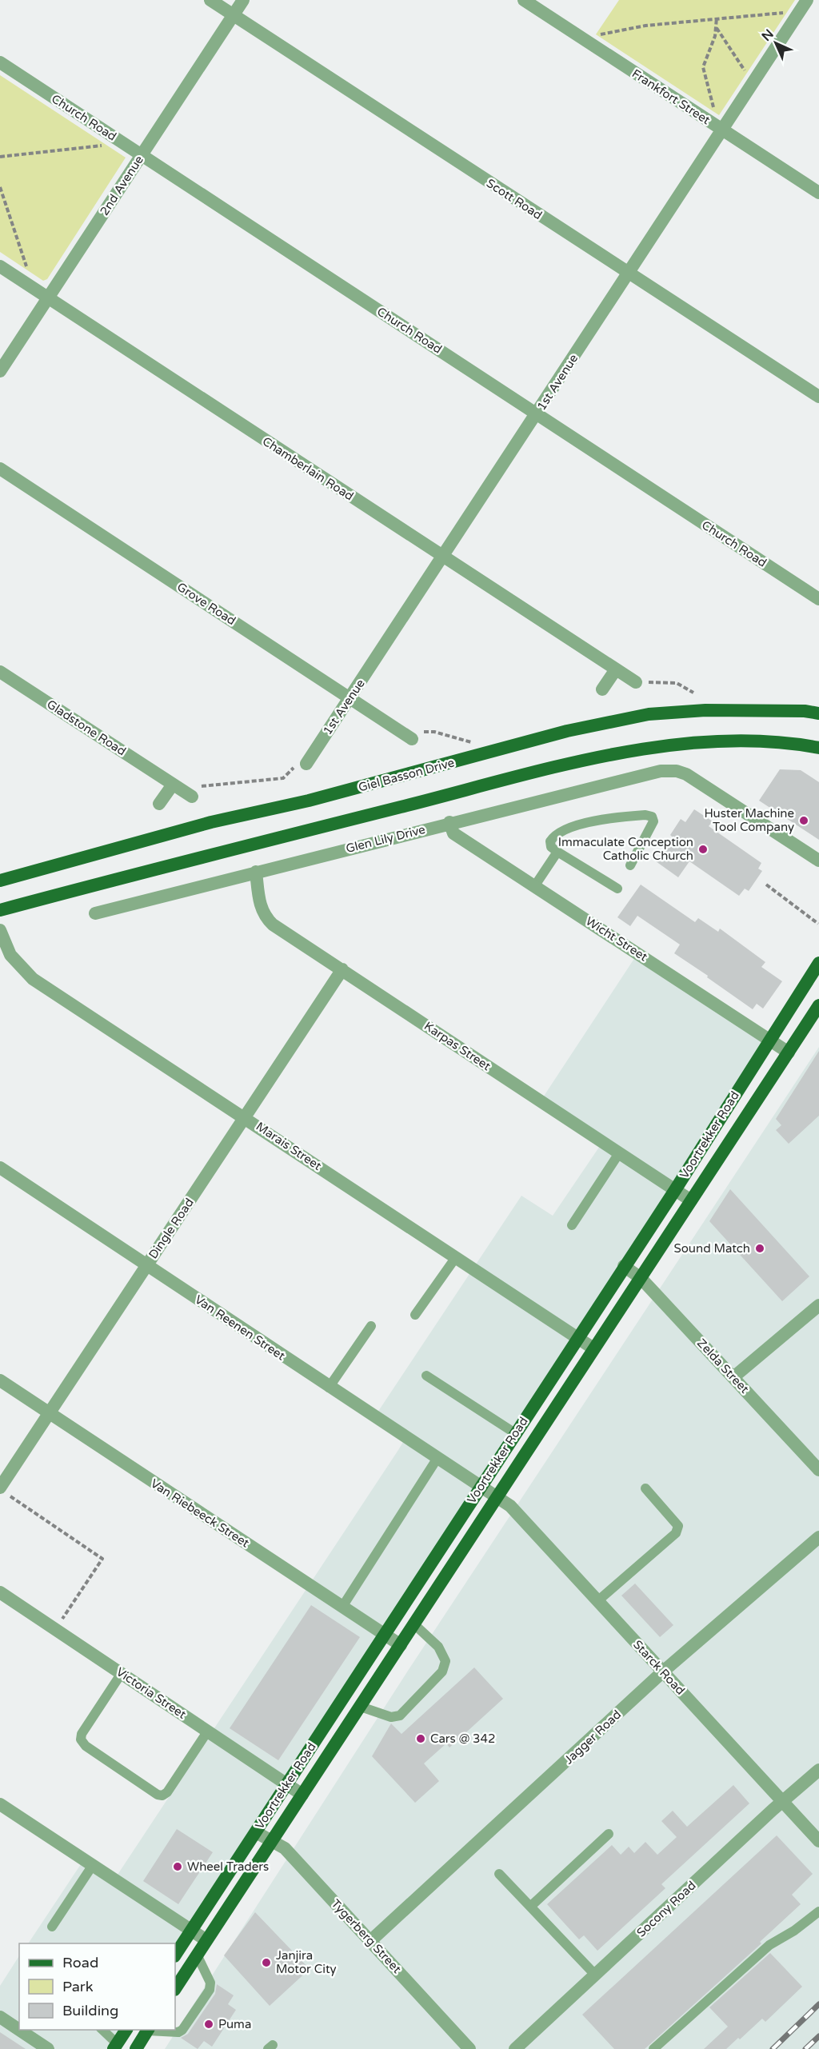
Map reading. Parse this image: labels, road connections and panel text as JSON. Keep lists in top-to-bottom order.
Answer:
{
  "streets": {
    "main road": ["Giel Basson Drive", "Voortrekker Road"],
    "street": [
      "Frankfort Street",
      "Church Road",
      "2nd Avenue",
      "Scott Road",
      "1st Avenue",
      "Chamberlain Road",
      "Grove Road",
      "Gladstone Road",
      "Glen Lily Drive",
      "Wicht Street",
      "Karpas Street",
      "Marais Street",
      "Dingle Road",
      "Van Reenen Street",
      "Zelda Street",
      "Van Riebeeck Street",
      "Starck Road",
      "Victoria Street",
      "Jagger Road",
      "Socony Road",
      "Tygerberg Street"
    ]
  },
  "crossings": [
    ["Frankfort Street", "1st Avenue"],
    ["Church Road", "2nd Avenue"],
    ["Church Road", "1st Avenue"],
    ["2nd Avenue", "Scott Road"],
    ["2nd Avenue", "Chamberlain Road"],
    ["Scott Road", "1st Avenue"],
    ["1st Avenue", "Chamberlain Road"],
    ["1st Avenue", "Grove Road"],
    ["Glen Lily Drive", "Wicht Street"],
    ["Glen Lily Drive", "Karpas Street"],
    ["Wicht Street", "Voortrekker Road"],
    ["Karpas Street", "Voortrekker Road"],
    ["Karpas Street", "Dingle Road"],
    ["Voortrekker Road", "Marais Street"],
    ["Voortrekker Road", "Van Reenen Street"],
    ["Voortrekker Road", "Zelda Street"],
    ["Voortrekker Road", "Van Riebeeck Street"],
    ["Voortrekker Road", "Starck Road"],
    ["Voortrekker Road", "Victoria Street"],
    ["Voortrekker Road", "Tygerberg Street"],
    ["Marais Street", "Dingle Road"],
    ["Dingle Road", "Van Reenen Street"],
    ["Dingle Road", "Van Riebeeck Street"],
    ["Van Reenen Street", "Starck Road"],
    ["Starck Road", "Jagger Road"],
    ["Starck Road", "Socony Road"],
    ["Jagger Road", "Tygerberg Street"]
  ],
  "places": [
    "Huster Machine Tool Company",
    "Immaculate Conception Catholic Church",
    "Sound Match",
    "Cars @ 342",
    "Wheel Traders",
    "Janjira Motor City",
    "Puma"
  ],
  "legend": ["Road", "Park", "Building"],
  "north": "top left"
}
